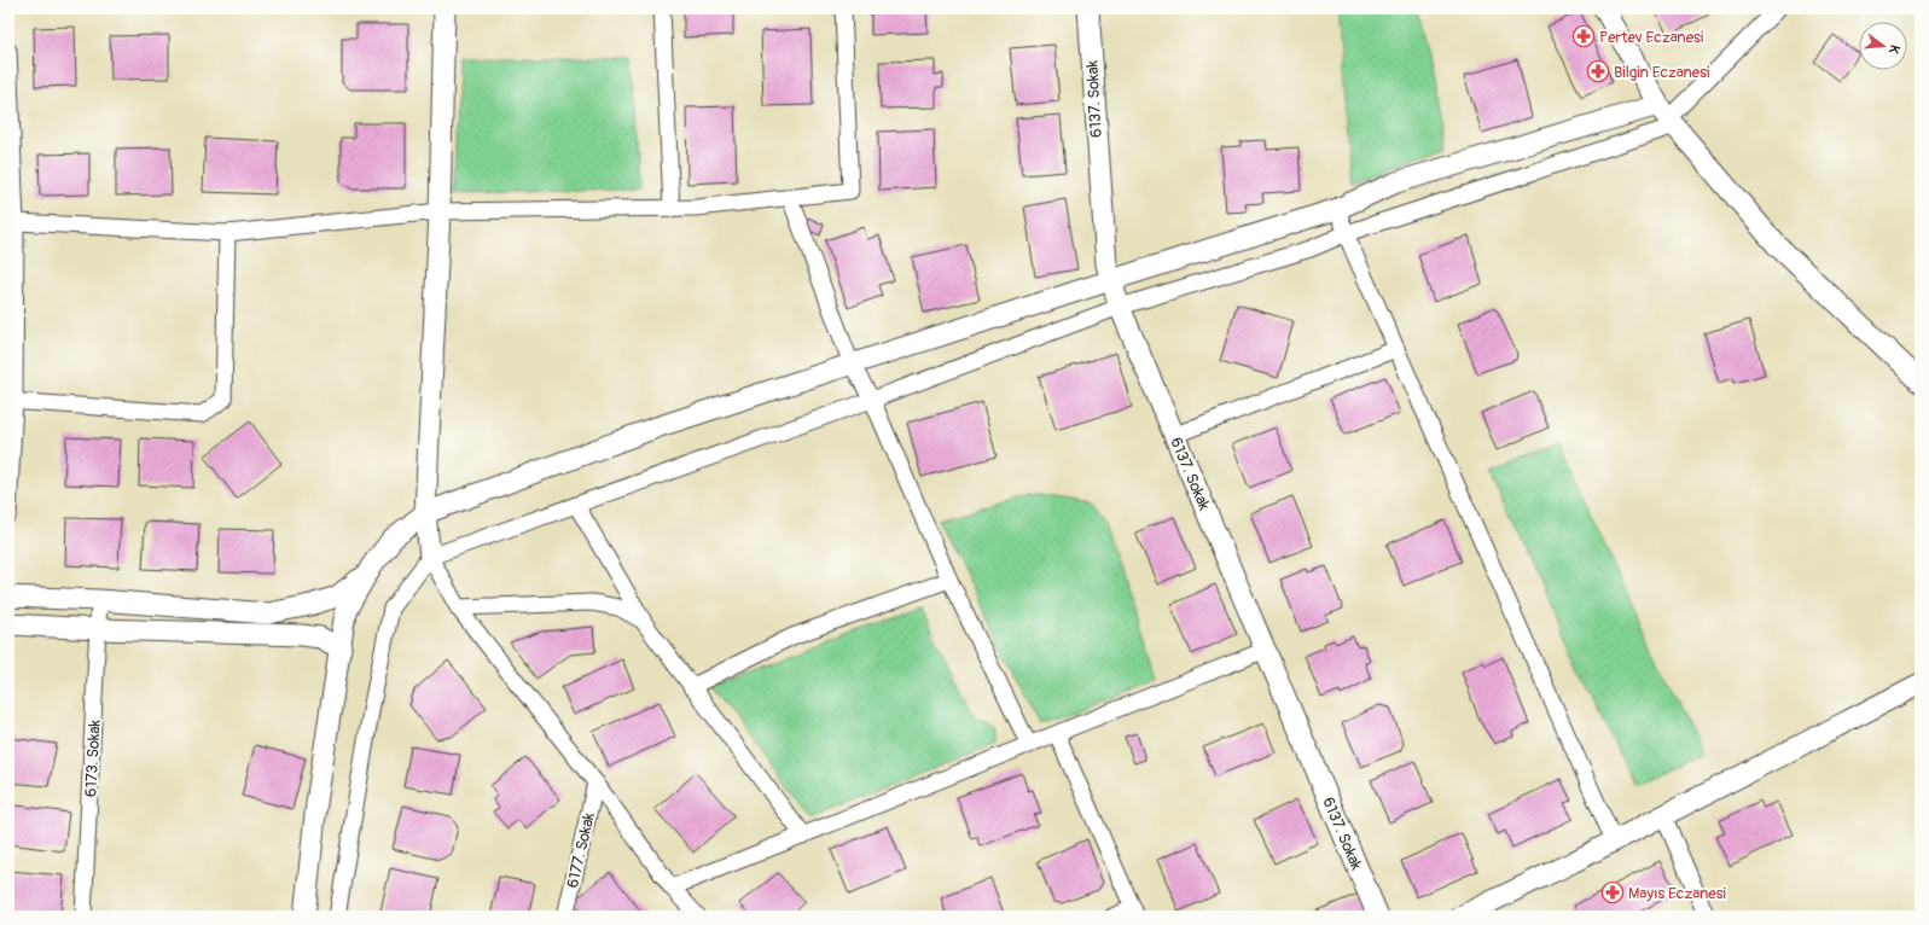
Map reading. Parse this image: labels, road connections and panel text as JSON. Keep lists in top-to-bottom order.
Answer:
{
  "streets": {
    "street": ["6137. Sokak", "6173. Sokak", "6177. Sokak"]
  },
  "places": {
    "pharmacy": ["Pertev Eczanesi", "Bilgin Eczanesi", "Mayıs Eczanesi"]
  },
  "north": "right"
}
